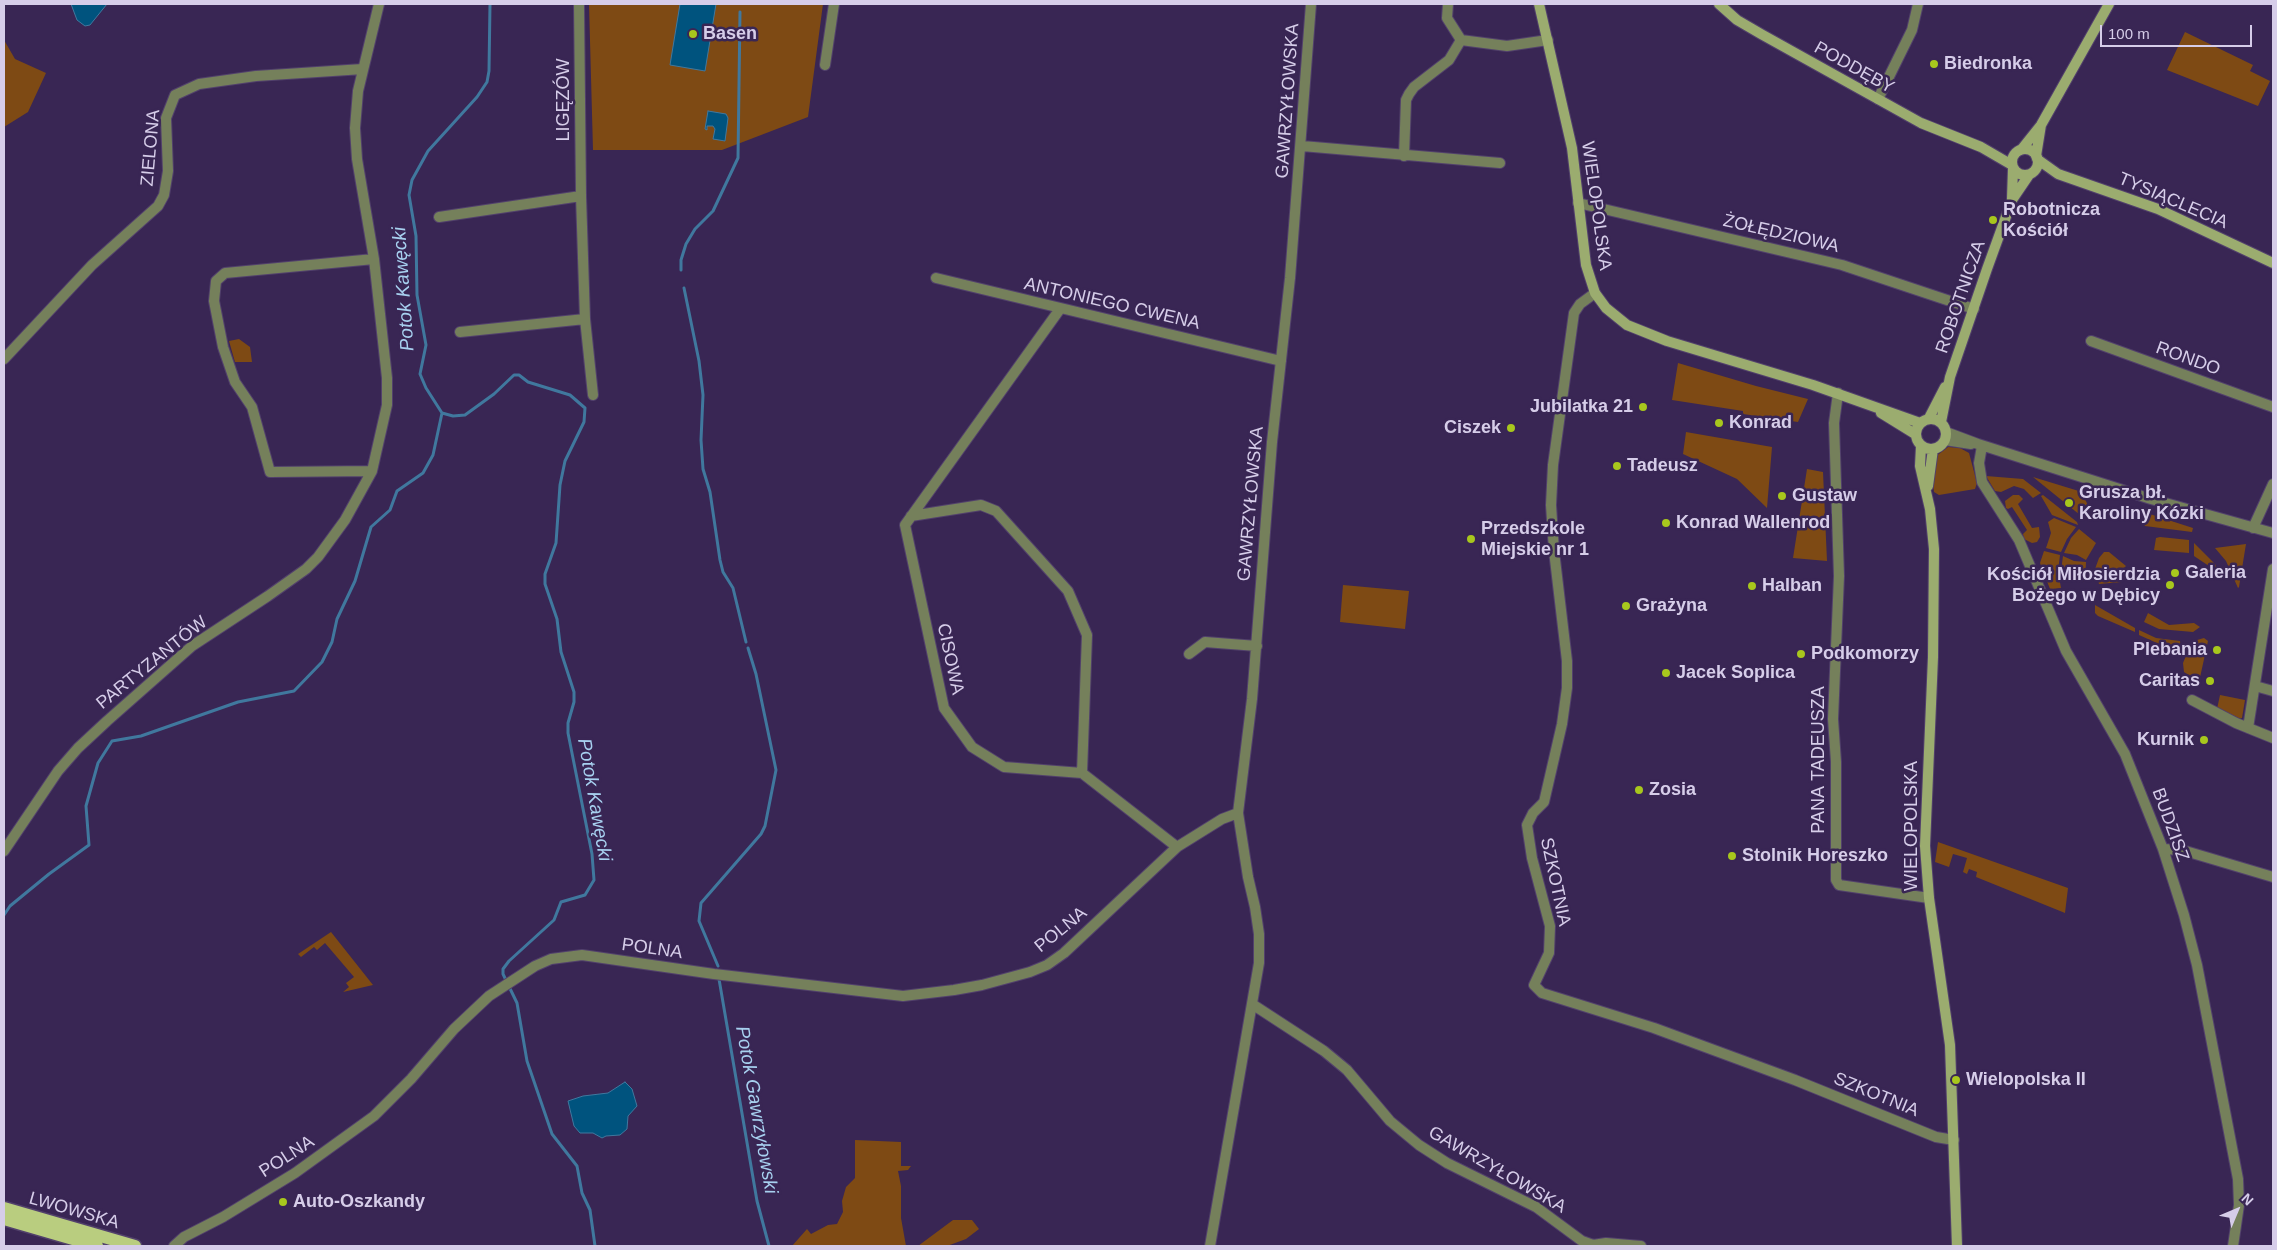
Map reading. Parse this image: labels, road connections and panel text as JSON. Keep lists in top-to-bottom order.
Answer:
{
  "streets": {
    "main road": ["LWOWSKA"],
    "street": [
      "PODDĘBY",
      "LIGĘZÓW",
      "GAWRZYŁOWSKA",
      "ZIELONA",
      "TYSIĄCLECIA",
      "WIELOPOLSKA",
      "ŻOŁĘDZIOWA",
      "ROBOTNICZA",
      "ANTONIEGO CWENA",
      "RONDO",
      "CISOWA",
      "PARTYZANTÓW",
      "PANA TADEUSZA",
      "BUDZISZ",
      "SZKOTNIA",
      "POLNA"
    ]
  },
  "crossings": [
    ["PODDĘBY", "TYSIĄCLECIA"],
    ["PODDĘBY", "ROBOTNICZA"],
    ["GAWRZYŁOWSKA", "ANTONIEGO CWENA"],
    ["GAWRZYŁOWSKA", "POLNA"],
    ["ZIELONA", "PARTYZANTÓW"],
    ["TYSIĄCLECIA", "ROBOTNICZA"],
    ["WIELOPOLSKA", "ŻOŁĘDZIOWA"],
    ["WIELOPOLSKA", "ROBOTNICZA"],
    ["WIELOPOLSKA", "PANA TADEUSZA"],
    ["WIELOPOLSKA", "SZKOTNIA"],
    ["ŻOŁĘDZIOWA", "ROBOTNICZA"],
    ["ANTONIEGO CWENA", "CISOWA"]
  ],
  "water": ["Potok Kawęcki", "Potok Gawrzyłowski"],
  "places": [
    "Basen",
    "Biedronka",
    "Robotnicza Kościół",
    "Jubilatka 21",
    "Konrad",
    "Ciszek",
    "Tadeusz",
    "Gustaw",
    "Grusza bł. Karoliny Kózki",
    "Konrad Wallenrod",
    "Przedszkole Miejskie nr 1",
    "Galeria",
    "Kościół Miłosierdzia Bożego w Dębicy",
    "Halban",
    "Grażyna",
    "Plebania",
    "Podkomorzy",
    "Jacek Soplica",
    "Caritas",
    "Kurnik",
    "Zosia",
    "Stolnik Horeszko",
    "Wielopolska II",
    "Auto-Oszkandy"
  ],
  "scale_bar": "100 m",
  "north": "top right"
}
